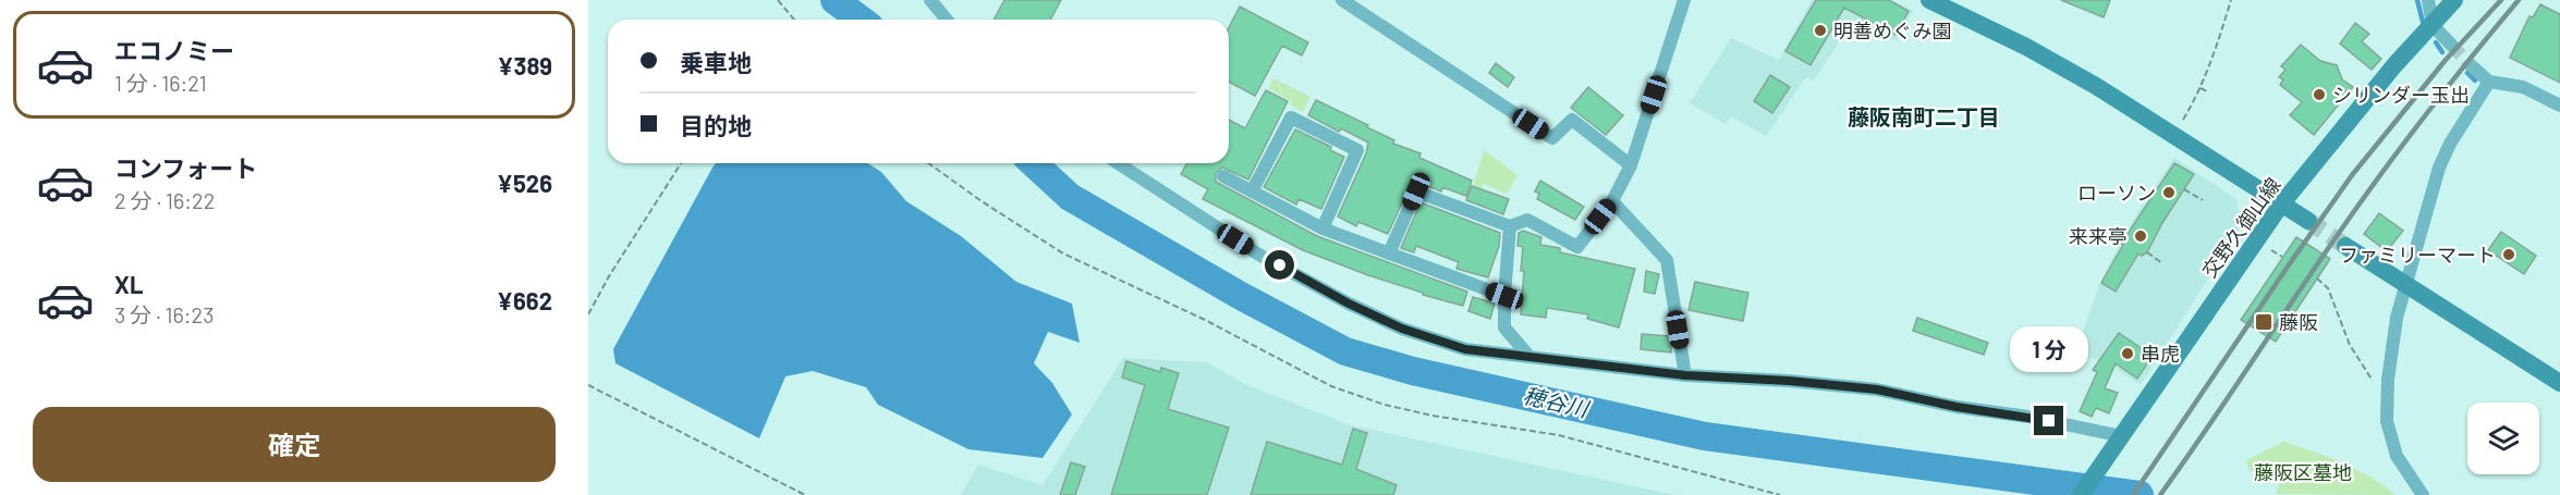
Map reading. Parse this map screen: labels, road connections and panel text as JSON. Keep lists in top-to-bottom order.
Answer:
{
  "streets": {
    "street": ["交野久御山線"]
  },
  "districts": ["藤阪南町二丁目"],
  "water": ["穂谷川"],
  "parks": ["藤阪区墓地"],
  "places": {
    "other": [
      "明善めぐみ園",
      "シリンダー玉出",
      "ローソン",
      "来来亭",
      "ファミリーマート",
      "串虎"
    ],
    "transit": ["藤阪"]
  },
  "page": {
    "list": [
      {
        "name": "エコノミー",
        "note": "1 分 · 16:21",
        "value": "¥389"
      },
      {
        "name": "コンフォート",
        "note": "2 分 · 16:22",
        "value": "¥526"
      },
      {
        "name": "XL",
        "note": "3 分 · 16:23",
        "value": "¥662"
      }
    ],
    "banner": ["乗車地", "目的地"],
    "bubble": "1 分",
    "buttons": "確定"
  }
}
